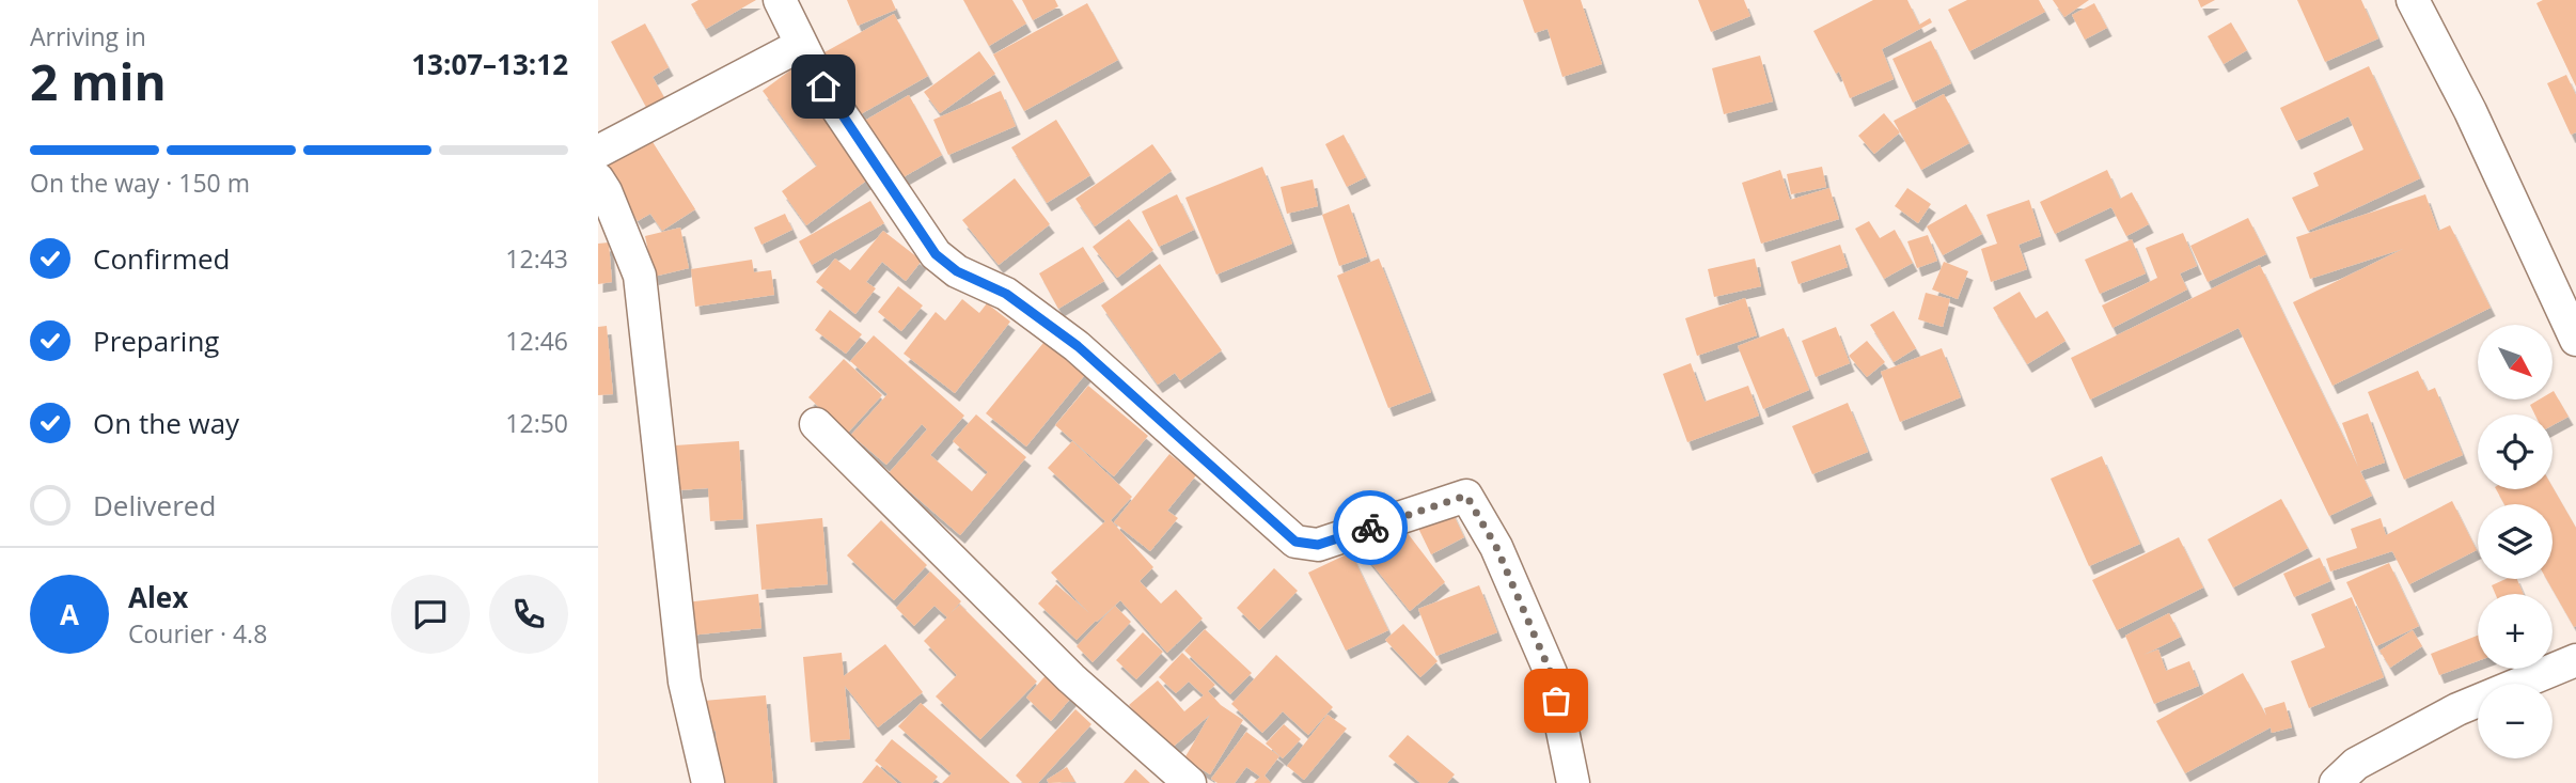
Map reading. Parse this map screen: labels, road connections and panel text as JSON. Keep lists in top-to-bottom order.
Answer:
{
  "north": "bottom right",
  "page": {
    "heading": ["2 min", "Arriving in", "13:07–13:12"],
    "panel": ["Alex", "Courier · 4.8"],
    "bar": "On the way · 150 m",
    "list": [
      ["Confirmed", "12:43"],
      ["Preparing", "12:46"],
      ["On the way", "12:50"],
      "Delivered"
    ],
    "map_buttons": ["+", "−"],
    "round": "A"
  }
}
